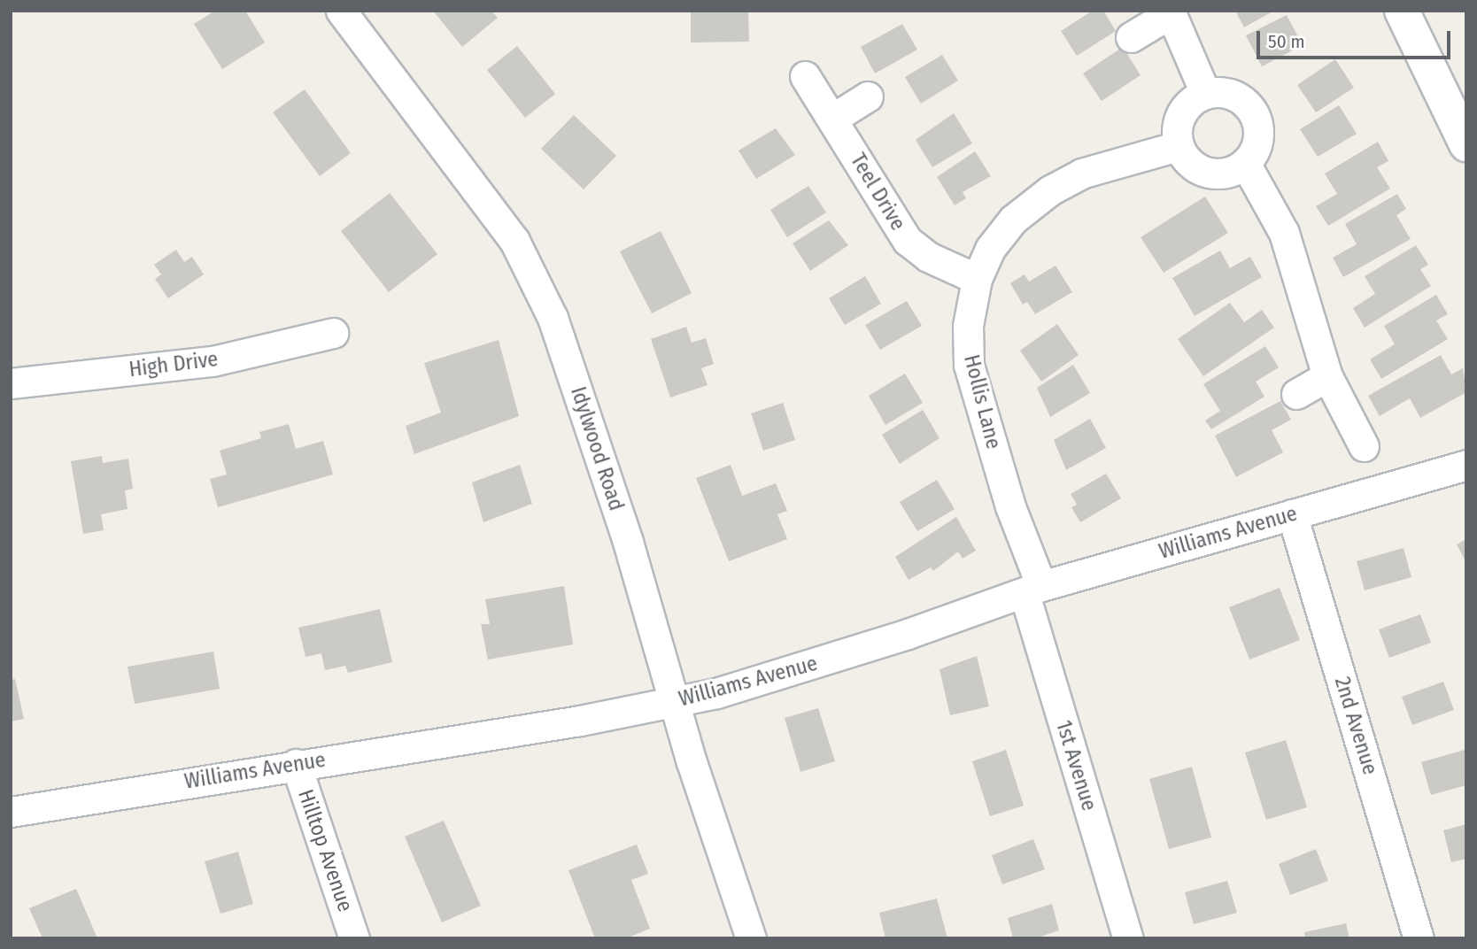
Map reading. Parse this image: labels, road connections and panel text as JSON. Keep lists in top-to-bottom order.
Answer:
{
  "streets": {
    "street": [
      "Teel Drive",
      "High Drive",
      "Hollis Lane",
      "Idylwood Road",
      "Williams Avenue",
      "2nd Avenue",
      "1st Avenue",
      "Hilltop Avenue"
    ]
  },
  "crossings": [
    ["Teel Drive", "Hollis Lane"],
    ["Hollis Lane", "Williams Avenue"],
    ["Hollis Lane", "1st Avenue"],
    ["Idylwood Road", "Williams Avenue"],
    ["Williams Avenue", "2nd Avenue"],
    ["Williams Avenue", "1st Avenue"],
    ["Williams Avenue", "Hilltop Avenue"]
  ],
  "scale_bar": "50 m"
}
